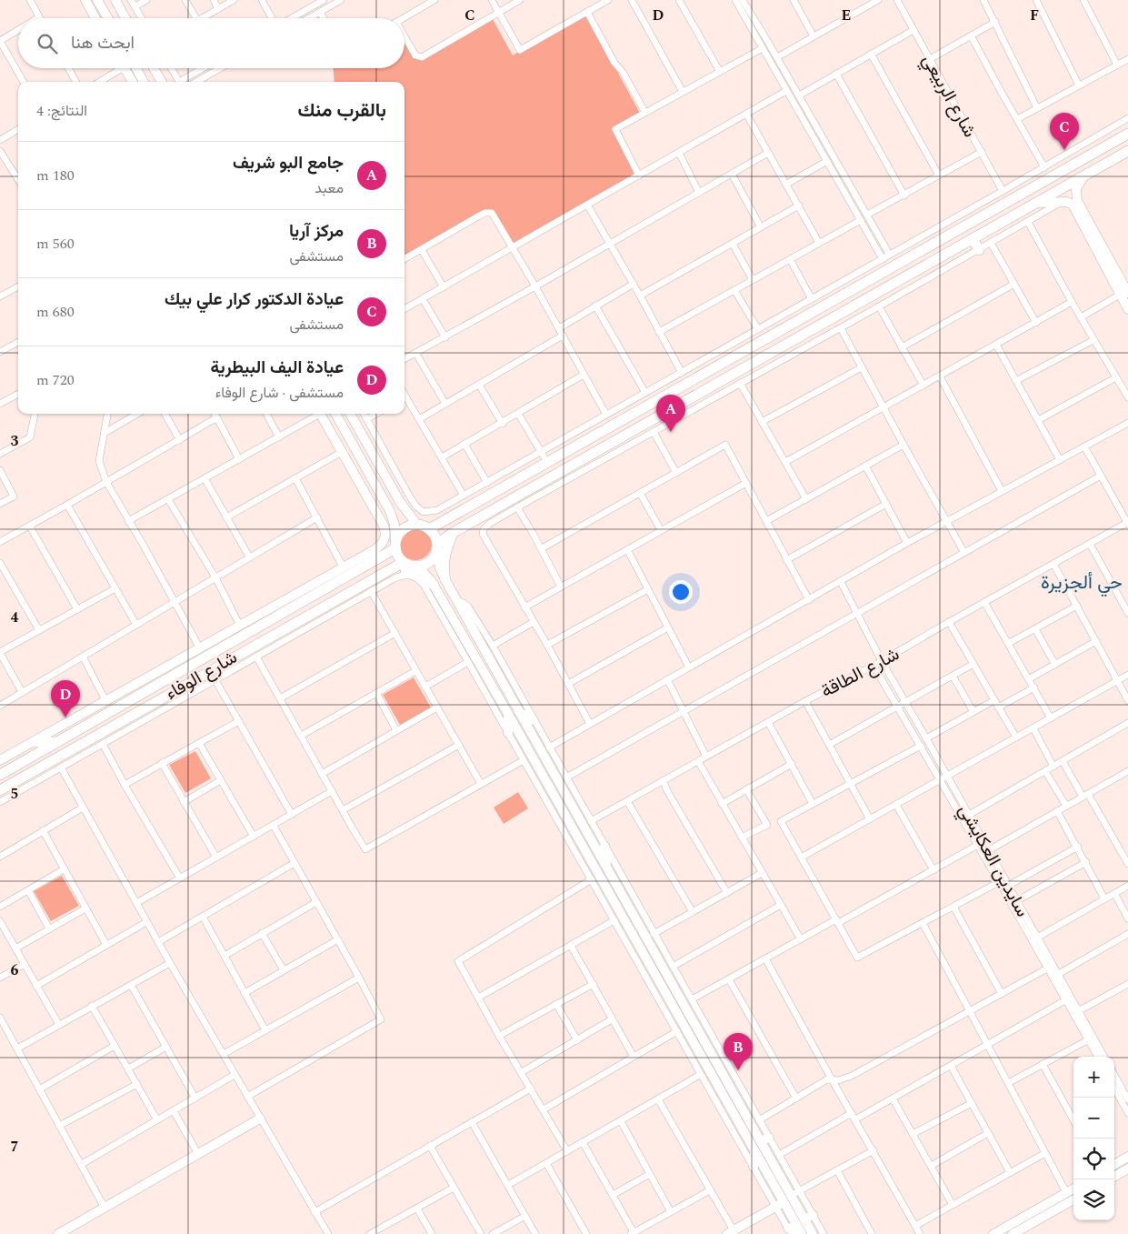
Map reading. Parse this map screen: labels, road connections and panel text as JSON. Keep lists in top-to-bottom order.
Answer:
{
  "streets": {
    "main road": ["شارع الوفاء"],
    "street": ["شارع الربيعي", "شارع الطاقة", "سايدين العكايشي"]
  },
  "crossings": [
    ["شارع الطاقة", "سايدين العكايشي"]
  ],
  "districts": ["حي ألجزيرة"],
  "page": {
    "search": "ابحث هنا",
    "heading": ["بالقرب منك", "النتائج: 4"],
    "pins": [
      "C",
      "A",
      "D",
      "B"
    ],
    "list": [
      {
        "mark": "A",
        "name": "جامع البو شريف",
        "note": "معبد",
        "value": "180 m"
      },
      {
        "mark": "B",
        "name": "مركز آريا",
        "note": "مستشفى",
        "value": "560 m"
      },
      {
        "mark": "C",
        "name": "عيادة الدكتور كرار علي بيك",
        "note": "مستشفى",
        "value": "680 m"
      },
      {
        "mark": "D",
        "name": "عيادة اليف البيطرية",
        "note": "مستشفى · شارع الوفاء",
        "value": "720 m"
      }
    ],
    "map_buttons": ["+", "−"]
  },
  "grid": {
    "columns": [
      "C",
      "D",
      "E",
      "F"
    ],
    "rows": [
      "3",
      "4",
      "5",
      "6",
      "7"
    ]
  }
}
